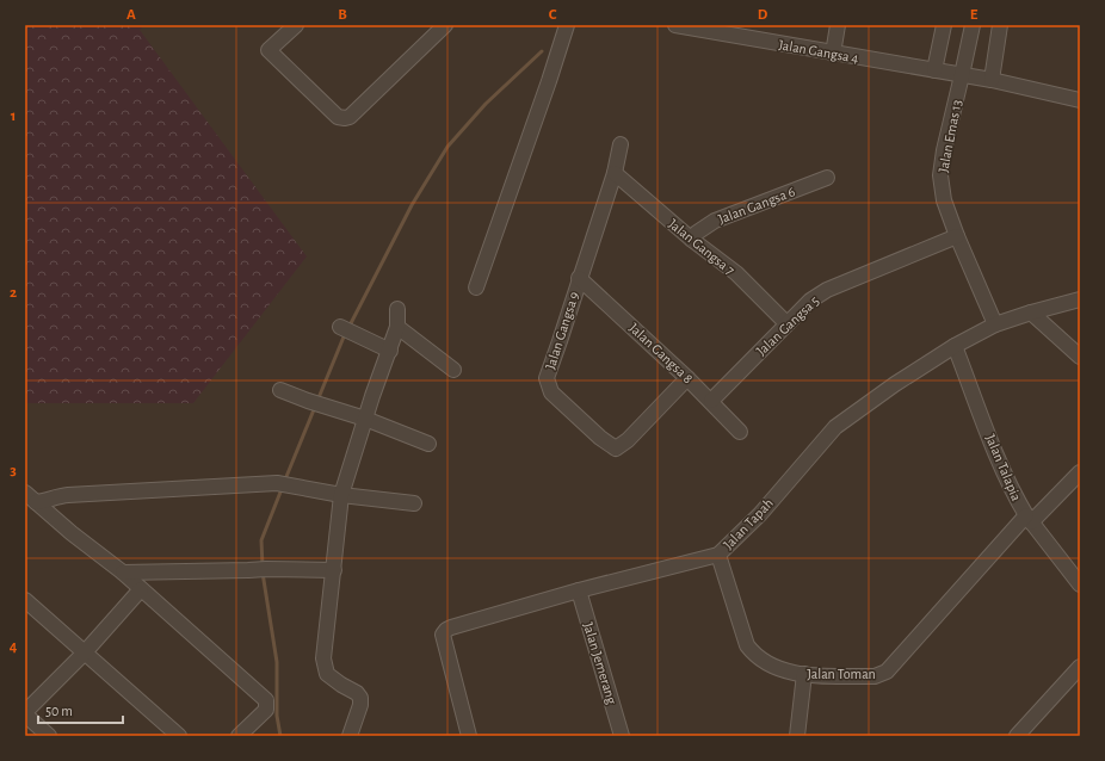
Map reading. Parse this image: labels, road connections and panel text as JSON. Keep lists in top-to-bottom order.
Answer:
{
  "streets": {
    "street": [
      "Jalan Gangsa 4",
      "Jalan Emas 13",
      "Jalan Gangsa 6",
      "Jalan Gangsa 7",
      "Jalan Gangsa 5",
      "Jalan Gangsa 9",
      "Jalan Gangsa 8",
      "Jalan Talapia",
      "Jalan Tapah",
      "Jalan Jemerang",
      "Jalan Toman"
    ]
  },
  "crossings": [
    ["Jalan Gangsa 4", "Jalan Emas 13"],
    ["Jalan Emas 13", "Jalan Gangsa 5"],
    ["Jalan Emas 13", "Jalan Tapah"],
    ["Jalan Gangsa 6", "Jalan Gangsa 7"],
    ["Jalan Gangsa 7", "Jalan Gangsa 5"],
    ["Jalan Gangsa 7", "Jalan Gangsa 9"],
    ["Jalan Gangsa 5", "Jalan Gangsa 8"],
    ["Jalan Gangsa 9", "Jalan Gangsa 8"],
    ["Jalan Talapia", "Jalan Tapah"],
    ["Jalan Talapia", "Jalan Toman"],
    ["Jalan Tapah", "Jalan Jemerang"],
    ["Jalan Tapah", "Jalan Toman"]
  ],
  "scale_bar": "50 m",
  "grid": {
    "columns": [
      "A",
      "B",
      "C",
      "D",
      "E"
    ],
    "rows": [
      "1",
      "2",
      "3",
      "4"
    ]
  }
}
